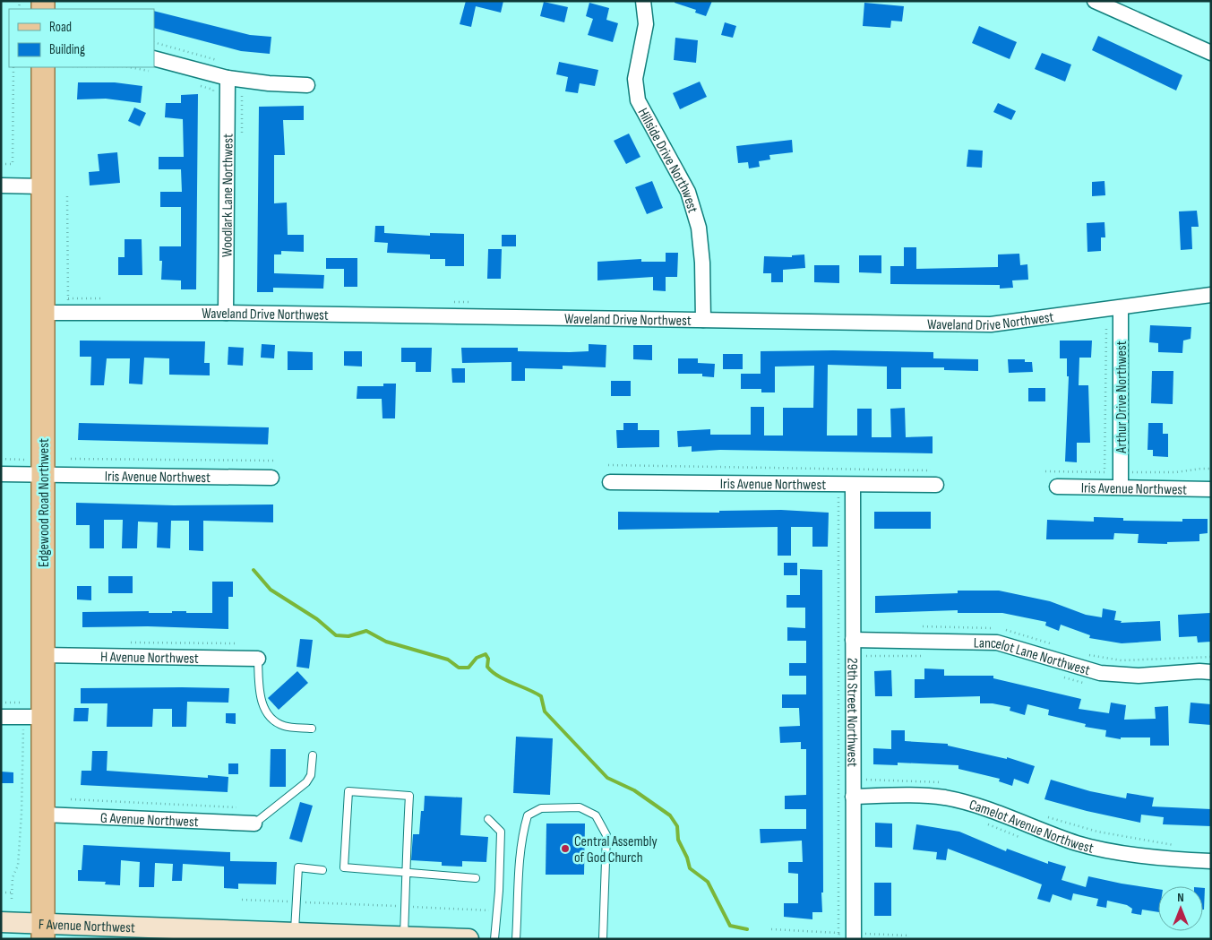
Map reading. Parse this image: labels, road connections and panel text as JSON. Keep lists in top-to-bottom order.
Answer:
{
  "streets": {
    "main road": ["Edgewood Road Northwest", "F Avenue Northwest"],
    "street": [
      "Hillside Drive Northwest",
      "Woodlark Lane Northwest",
      "Waveland Drive Northwest",
      "Arthur Drive Northwest",
      "Iris Avenue Northwest",
      "H Avenue Northwest",
      "Lancelot Lane Northwest",
      "29th Street Northwest",
      "G Avenue Northwest",
      "Camelot Avenue Northwest"
    ]
  },
  "crossings": [
    ["Hillside Drive Northwest", "Waveland Drive Northwest"],
    ["Woodlark Lane Northwest", "Waveland Drive Northwest"],
    ["Waveland Drive Northwest", "Arthur Drive Northwest"],
    ["Waveland Drive Northwest", "Edgewood Road Northwest"],
    ["Arthur Drive Northwest", "Iris Avenue Northwest"],
    ["Iris Avenue Northwest", "Edgewood Road Northwest"],
    ["Iris Avenue Northwest", "29th Street Northwest"],
    ["Edgewood Road Northwest", "H Avenue Northwest"],
    ["Edgewood Road Northwest", "G Avenue Northwest"],
    ["Edgewood Road Northwest", "F Avenue Northwest"],
    ["Lancelot Lane Northwest", "29th Street Northwest"],
    ["29th Street Northwest", "Camelot Avenue Northwest"]
  ],
  "places": ["Central Assembly of God Church"],
  "legend": ["Road", "Building"],
  "north": "top"
}
